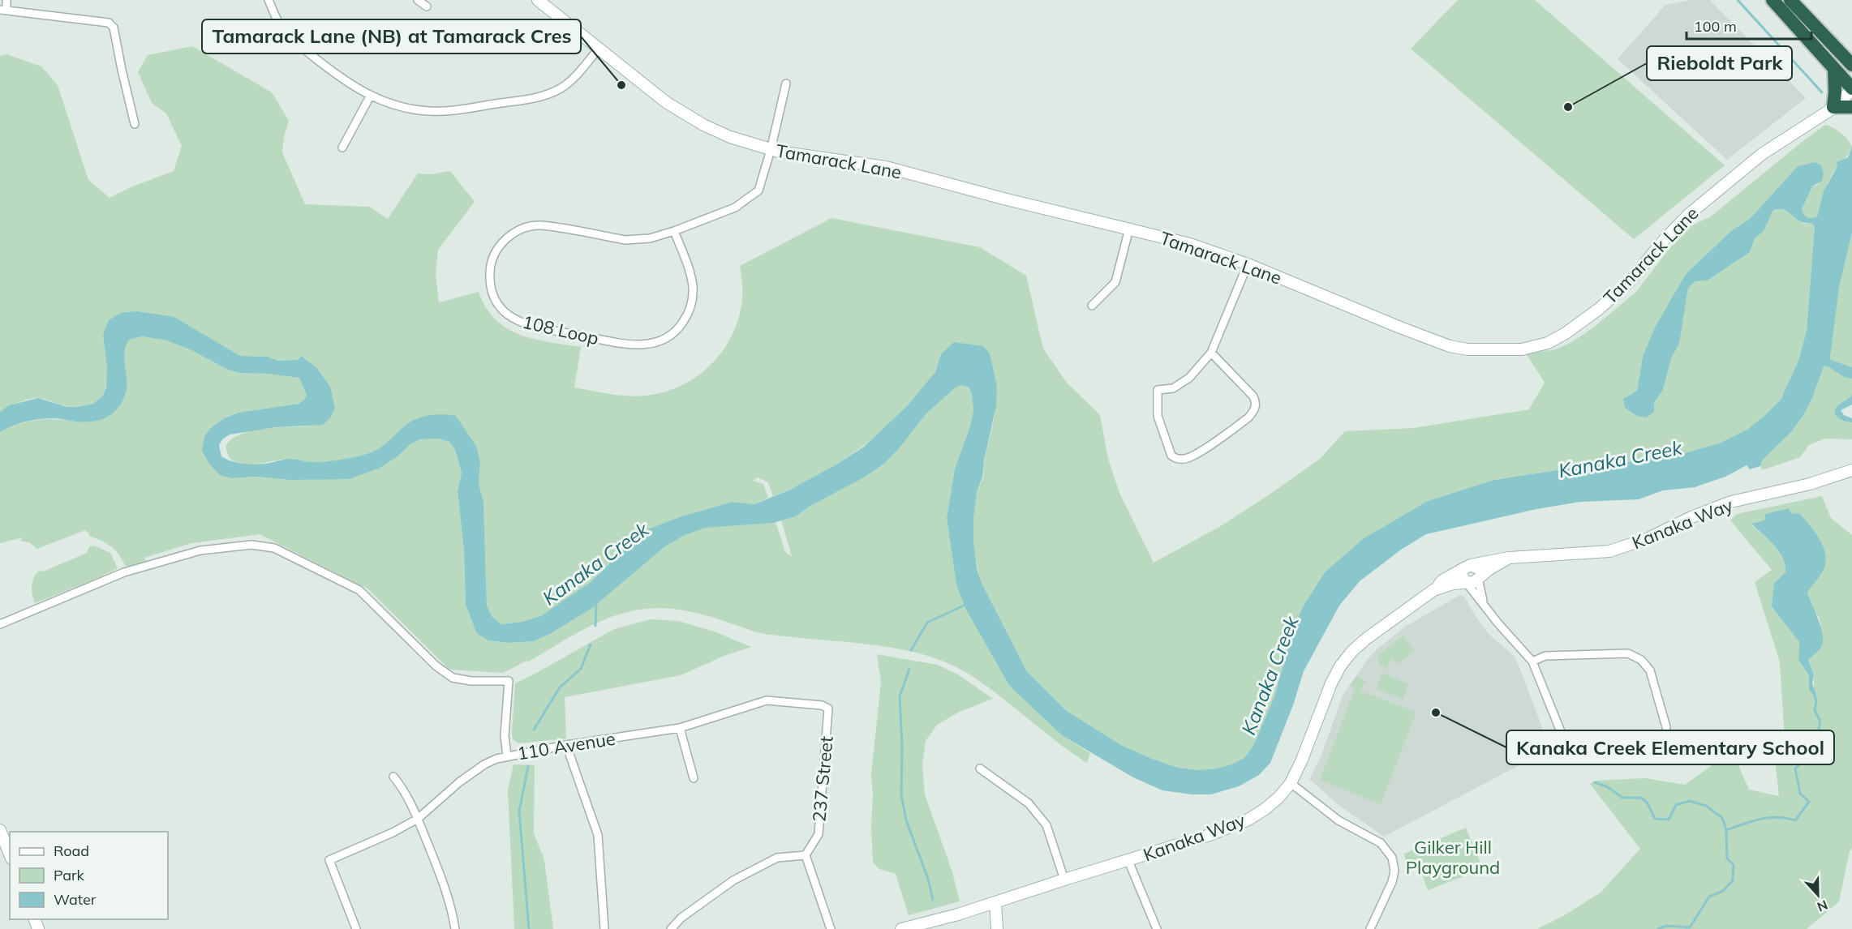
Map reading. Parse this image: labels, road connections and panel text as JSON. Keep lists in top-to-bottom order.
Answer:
{
  "streets": {
    "street": [
      "Tamarack Lane",
      "108 Loop",
      "Kanaka Way",
      "110 Avenue",
      "237 Street"
    ]
  },
  "crossings": [
    ["Tamarack Lane", "108 Loop"],
    ["110 Avenue", "237 Street"]
  ],
  "water": ["Kanaka Creek"],
  "parks": ["Gilker Hill Playground"],
  "places": ["Tamarack Lane (NB) at Tamarack Cres", "Rieboldt Park", "Kanaka Creek Elementary School"],
  "legend": ["Road", "Park", "Water"],
  "scale_bar": "100 m",
  "north": "bottom"
}
